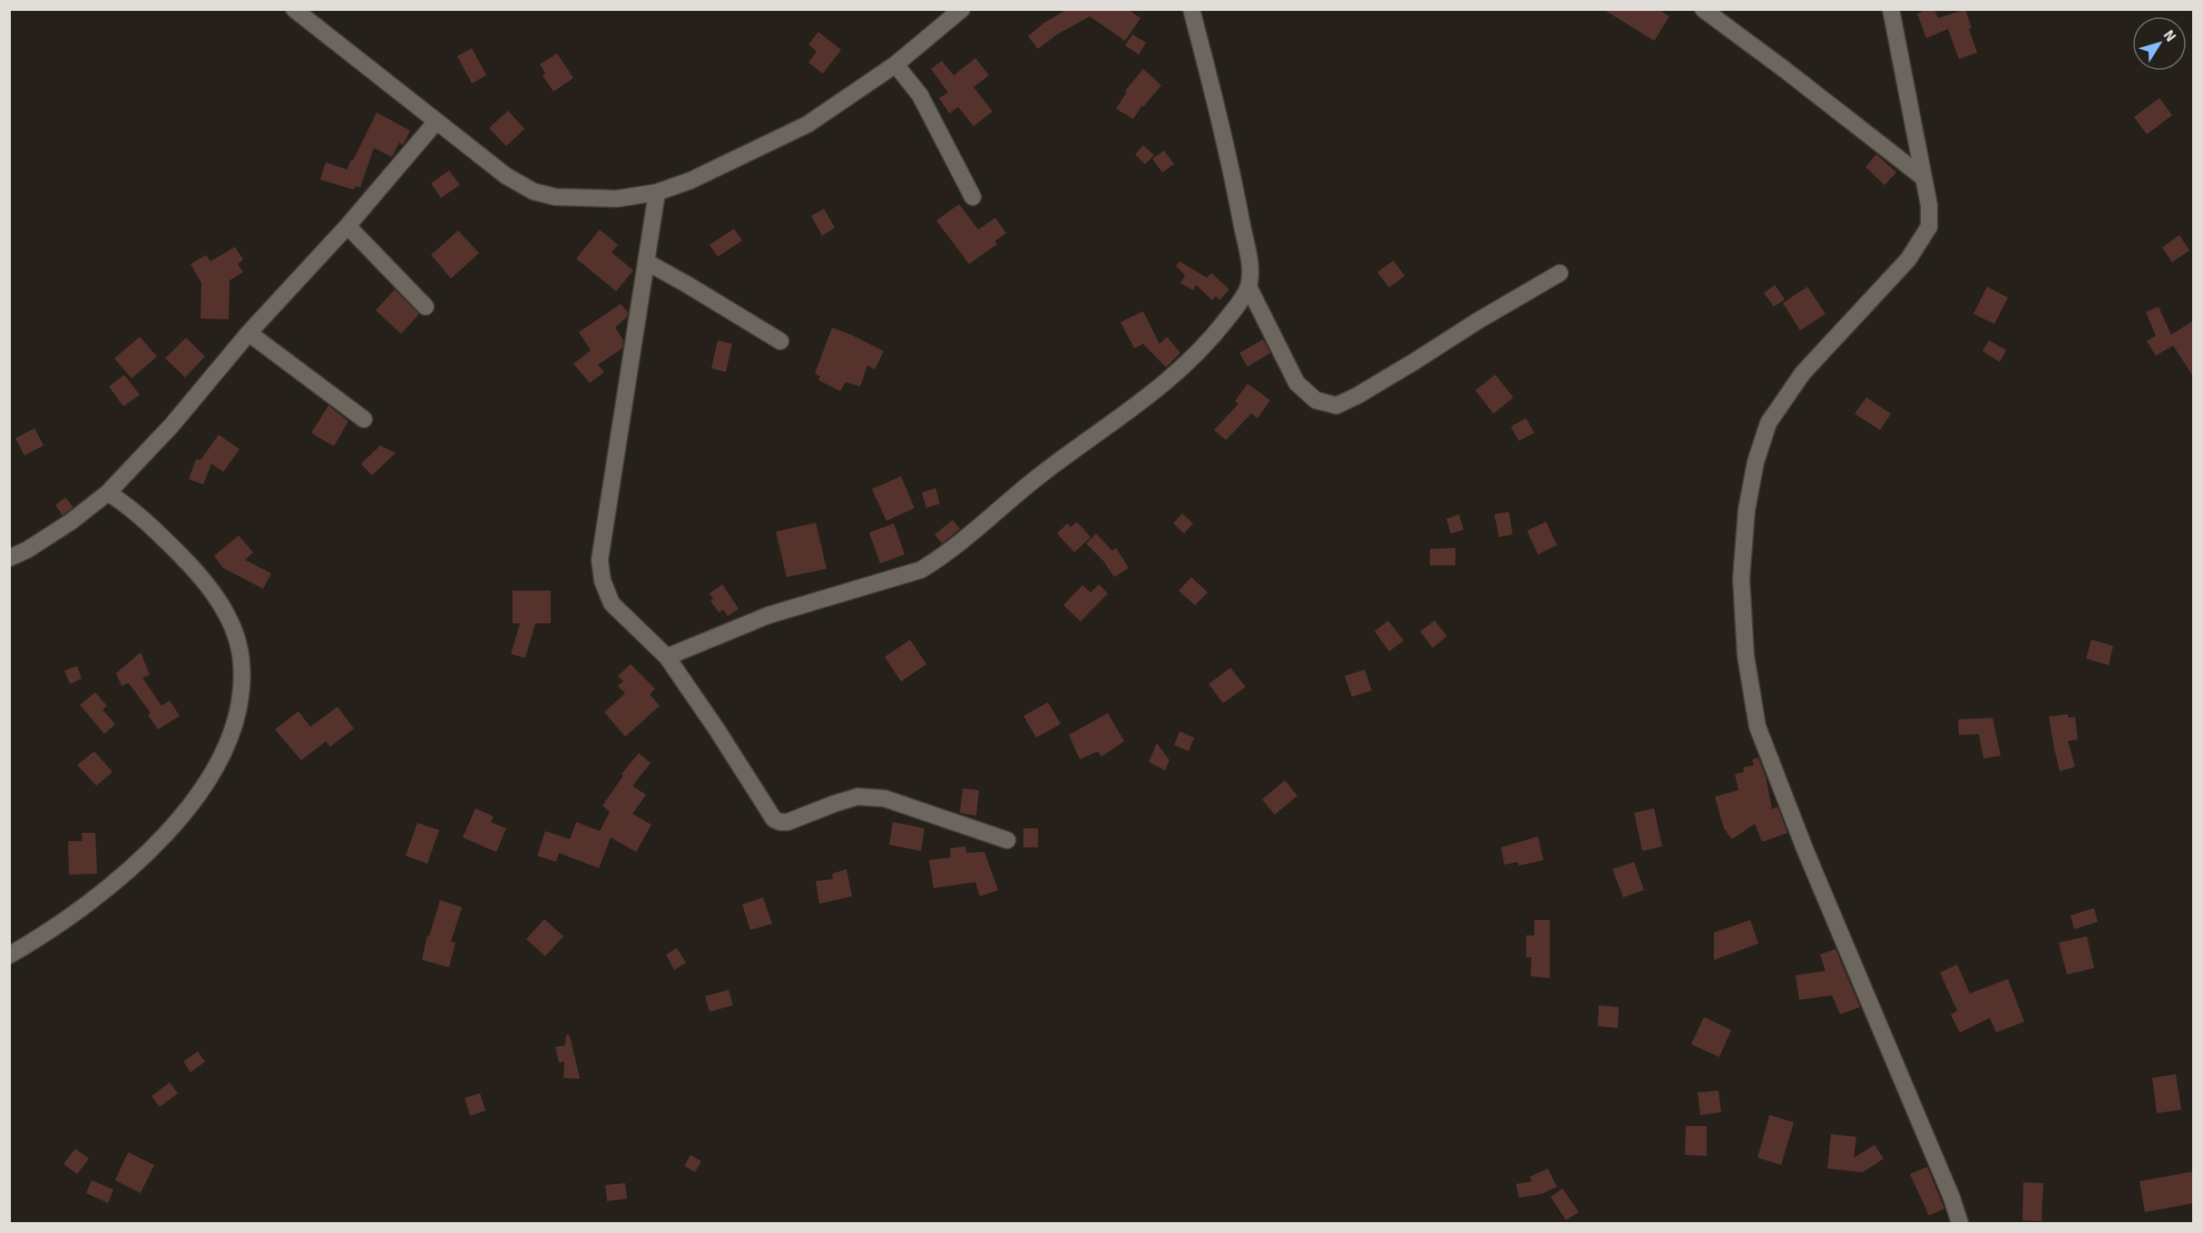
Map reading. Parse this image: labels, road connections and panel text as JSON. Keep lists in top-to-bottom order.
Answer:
{
  "north": "top right"
}
